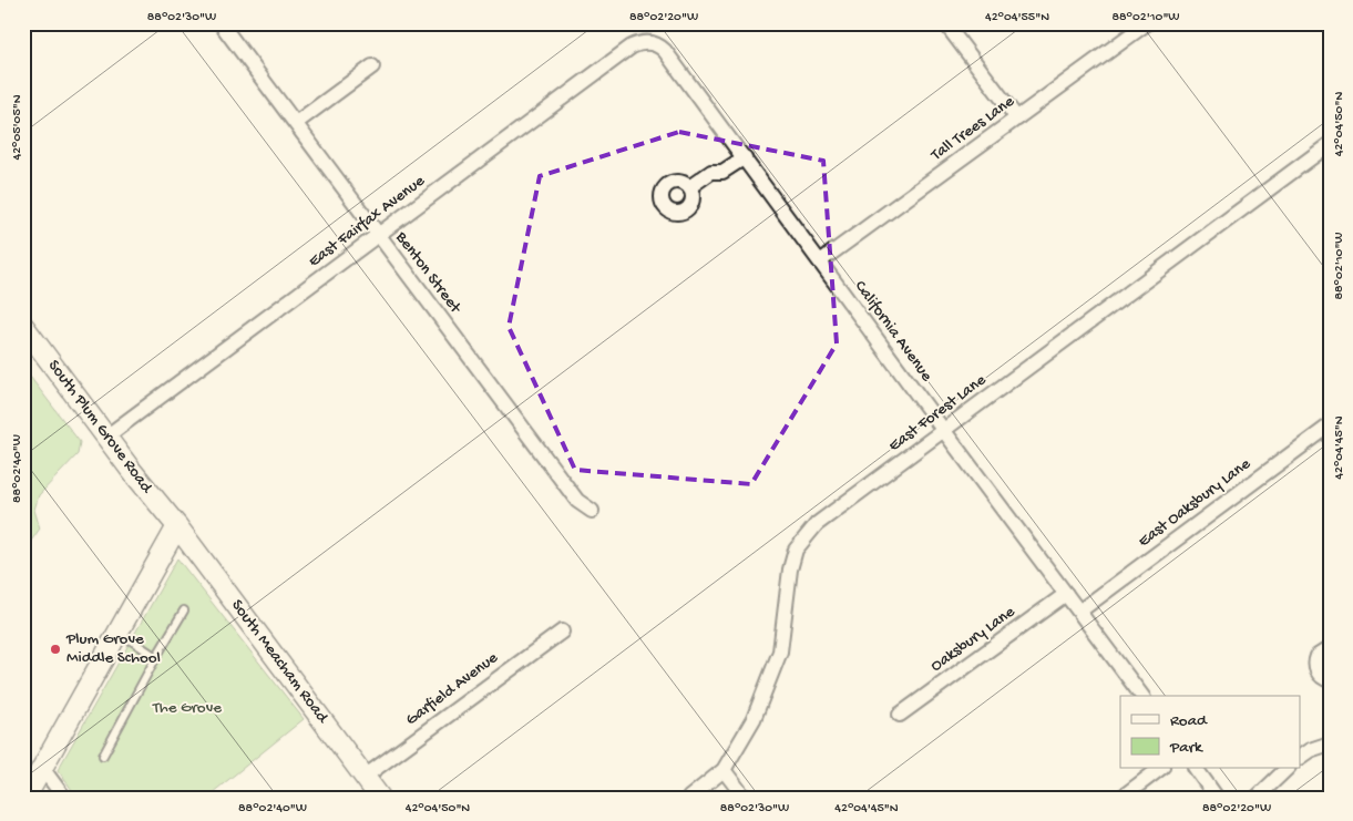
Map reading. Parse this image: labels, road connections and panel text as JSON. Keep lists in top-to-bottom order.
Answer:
{
  "streets": {
    "main road": ["South Plum Grove Road", "South Meacham Road"],
    "street": [
      "Tall Trees Lane",
      "East Fairfax Avenue",
      "Benton Street",
      "California Avenue",
      "East Forest Lane",
      "East Oaksbury Lane",
      "Oaksbury Lane",
      "Garfield Avenue"
    ]
  },
  "crossings": [
    ["Tall Trees Lane", "California Avenue"],
    ["East Fairfax Avenue", "Benton Street"],
    ["East Fairfax Avenue", "California Avenue"],
    ["East Fairfax Avenue", "South Plum Grove Road"],
    ["California Avenue", "East Forest Lane"],
    ["California Avenue", "East Oaksbury Lane"],
    ["California Avenue", "Oaksbury Lane"],
    ["South Plum Grove Road", "South Meacham Road"],
    ["South Meacham Road", "Garfield Avenue"]
  ],
  "parks": ["The Grove"],
  "places": ["Plum Grove Middle School"],
  "legend": ["Road", "Park"],
  "coordinates": [
    "88°02'30\"W",
    "88°02'20\"W",
    "42°04'55\"N",
    "88°02'10\"W",
    "42°04'50\"N",
    "42°05'05\"N",
    "42°04'45\"N",
    "88°02'40\"W"
  ]
}
